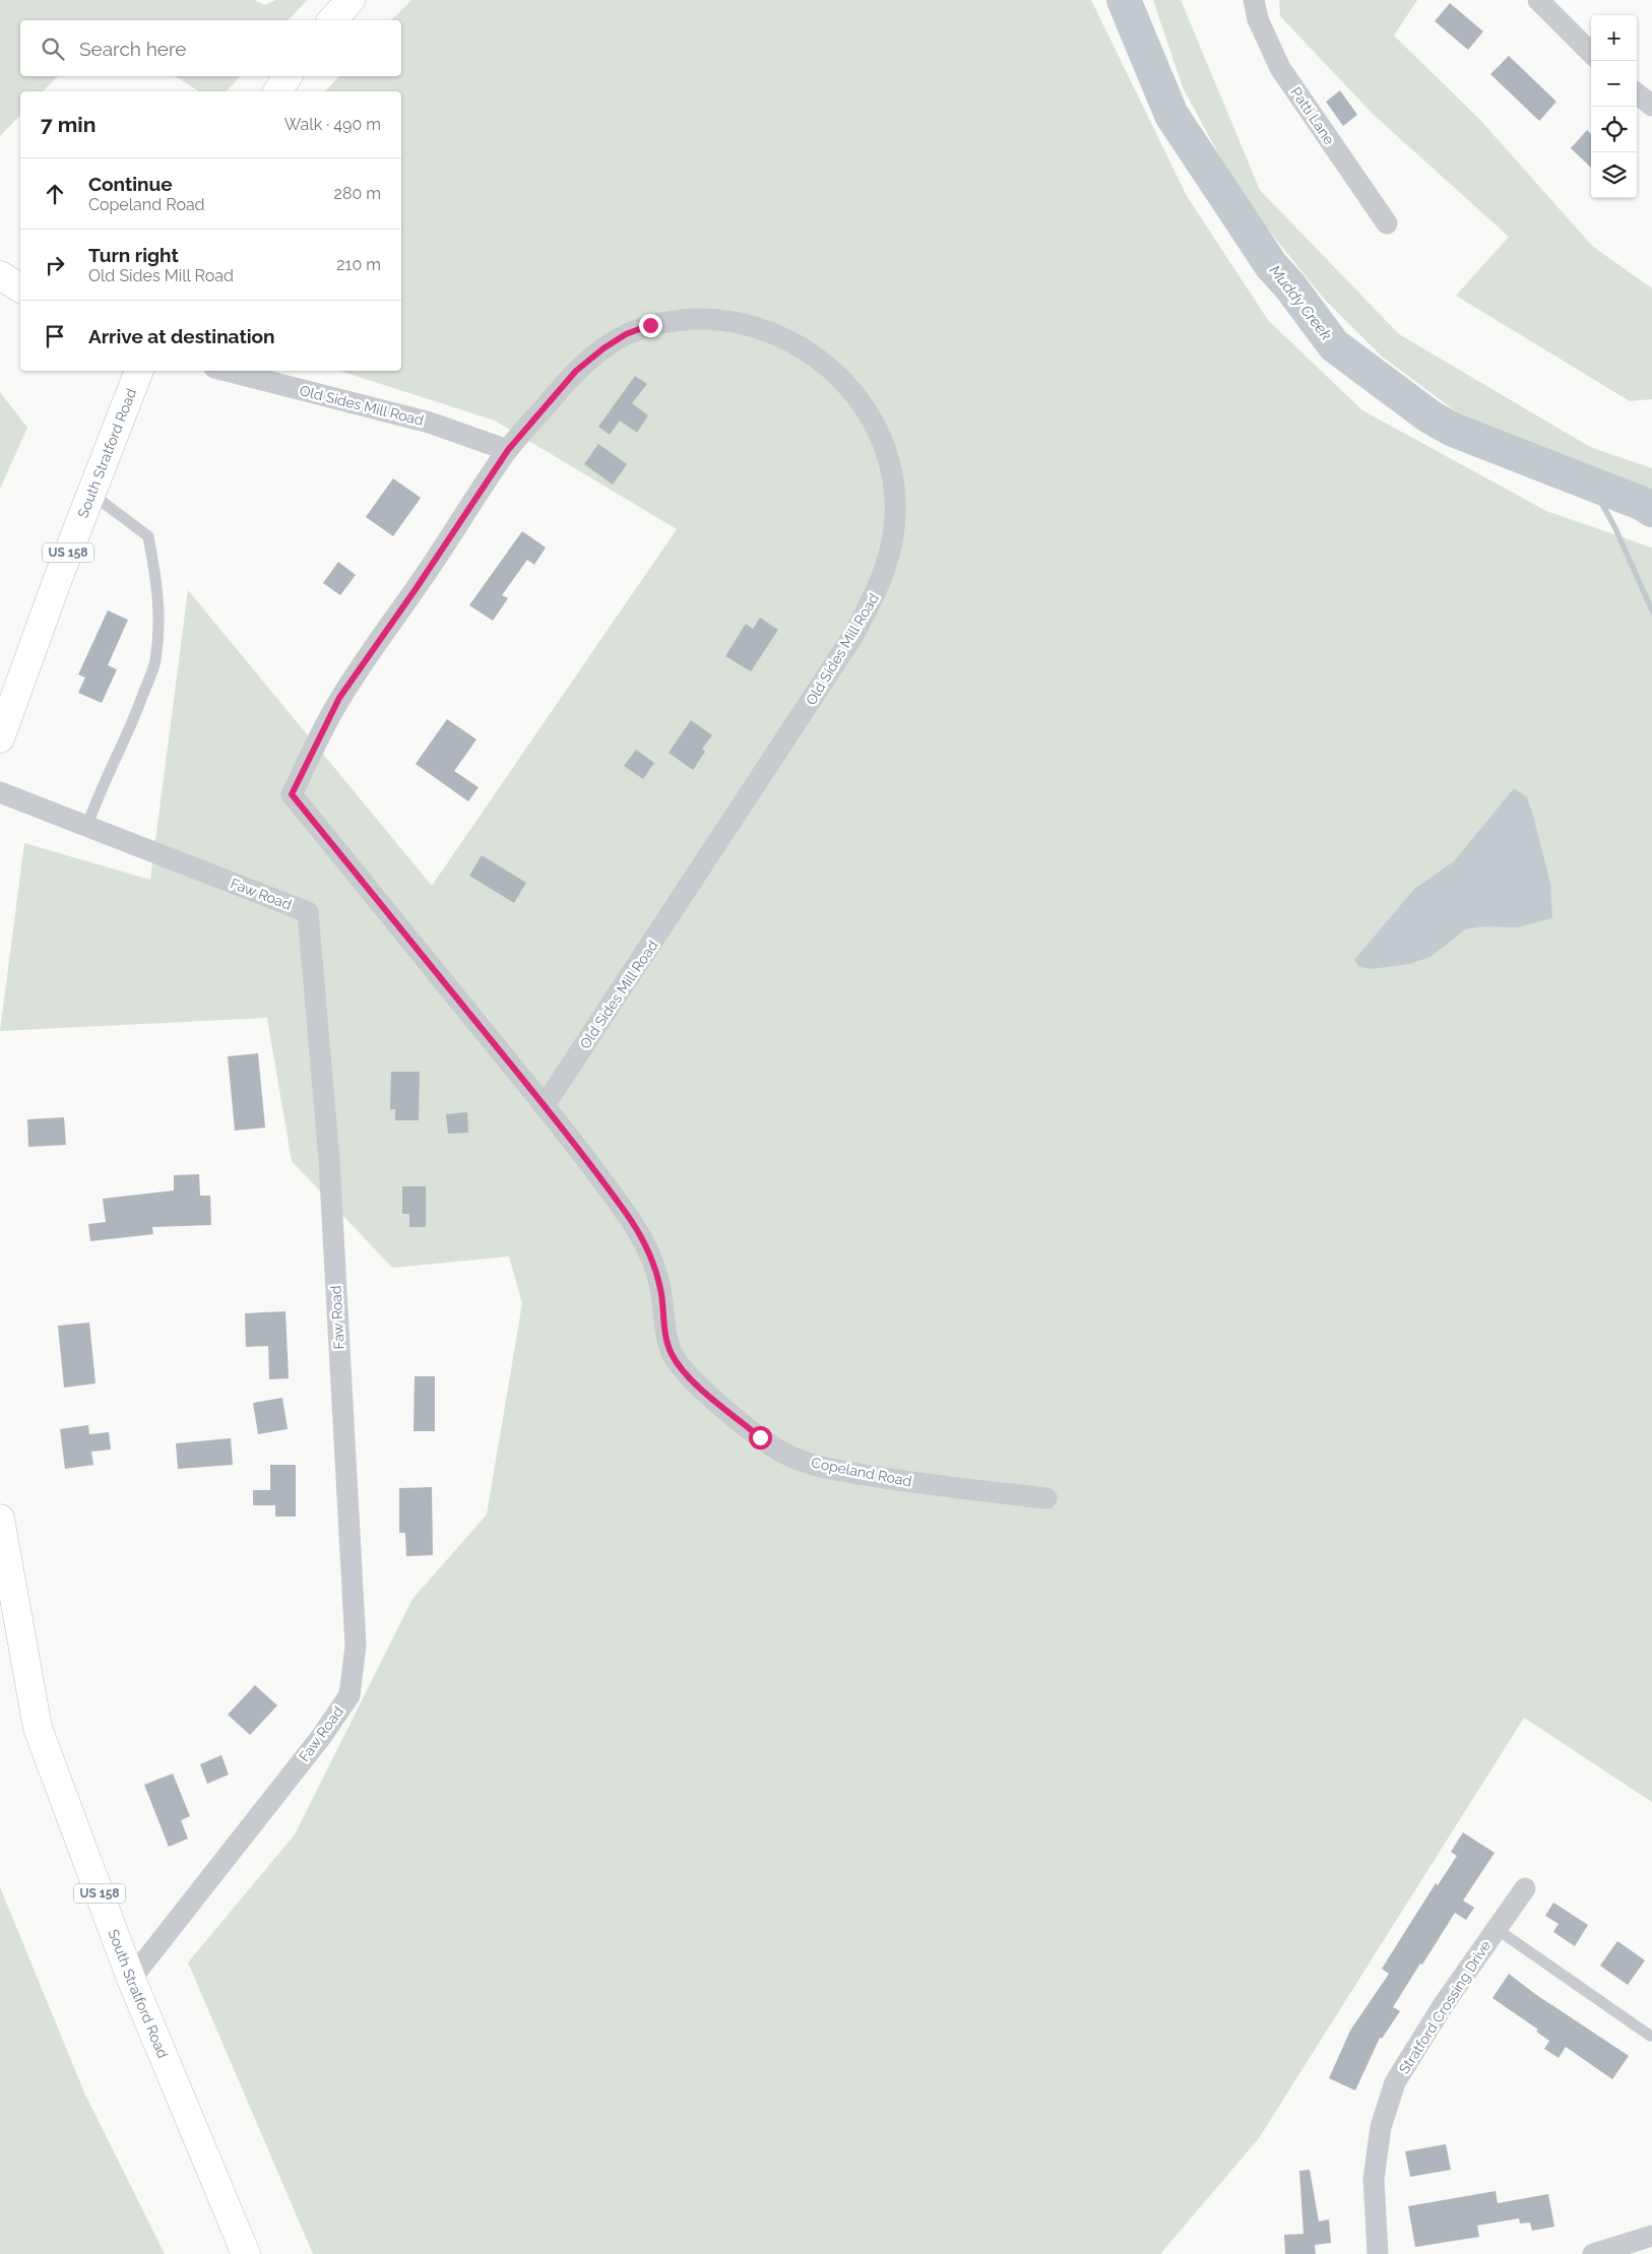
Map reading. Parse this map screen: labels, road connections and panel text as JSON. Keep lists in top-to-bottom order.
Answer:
{
  "streets": {
    "main road": ["South Stratford Road", "US 158"],
    "street": [
      "Patti Lane",
      "Old Sides Mill Road",
      "Faw Road",
      "Copeland Road",
      "Stratford Crossing Drive"
    ]
  },
  "crossings": [
    ["Old Sides Mill Road", "Copeland Road"],
    ["South Stratford Road", "Faw Road"]
  ],
  "water": ["Muddy Creek"],
  "page": {
    "map_buttons": ["+", "−"],
    "search": "Search here",
    "heading": ["7 min", "Walk · 490 m"],
    "list": [
      ["Continue", "Copeland Road", "280 m"],
      ["Turn right", "Old Sides Mill Road", "210 m"],
      "Arrive at destination"
    ]
  }
}
